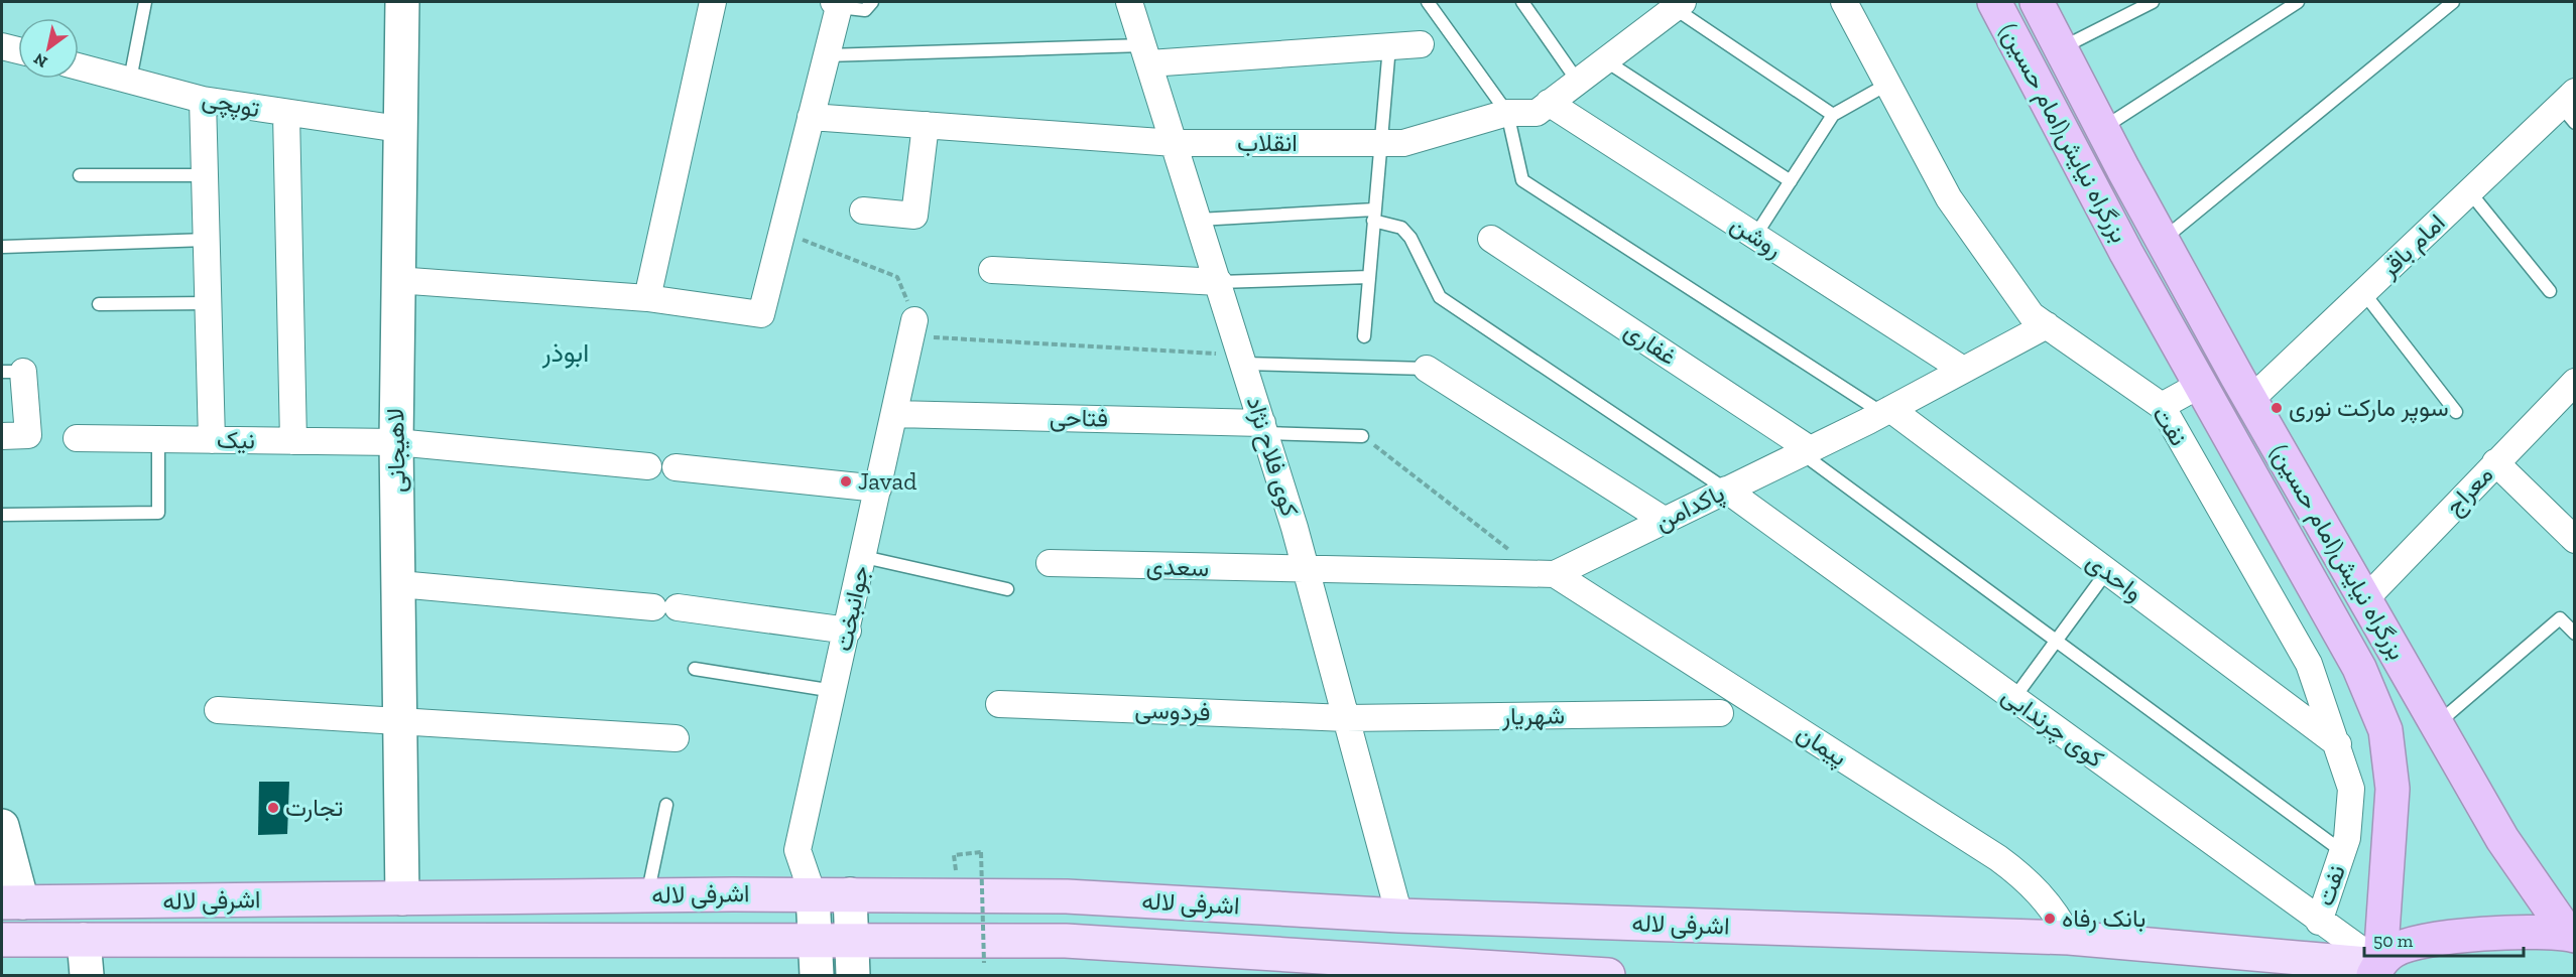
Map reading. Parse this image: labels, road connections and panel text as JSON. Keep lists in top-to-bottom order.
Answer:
{
  "streets": {
    "highway": ["بزرگراه نیایش(امام حسین)"],
    "main road": ["اشرفی لاله"],
    "street": [
      "توپچی",
      "انقلاب",
      "روشن",
      "امام باقر",
      "غفاری",
      "فتاحی",
      "نفت",
      "نیک",
      "لاهیجانی",
      "کوی فلاح نژاد",
      "معراج",
      "پاکدامن",
      "سعدی",
      "واحدی",
      "جوانبخت",
      "فردوسی",
      "شهریار",
      "کوی چرندابی",
      "پیمان"
    ]
  },
  "crossings": [
    ["توپچی", "لاهیجانی"],
    ["بزرگراه نیایش(امام حسین)", "امام باقر"],
    ["بزرگراه نیایش(امام حسین)", "معراج"],
    ["بزرگراه نیایش(امام حسین)", "کوی چرندابی"],
    ["بزرگراه نیایش(امام حسین)", "اشرفی لاله"],
    ["انقلاب", "روشن"],
    ["انقلاب", "کوی فلاح نژاد"],
    ["روشن", "پاکدامن"],
    ["غفاری", "پاکدامن"],
    ["فتاحی", "کوی فلاح نژاد"],
    ["فتاحی", "جوانبخت"],
    ["نفت", "پاکدامن"],
    ["نفت", "واحدی"],
    ["نفت", "کوی چرندابی"],
    ["نیک", "لاهیجانی"],
    ["لاهیجانی", "اشرفی لاله"],
    ["کوی فلاح نژاد", "پاکدامن"],
    ["کوی فلاح نژاد", "سعدی"],
    ["کوی فلاح نژاد", "فردوسی"],
    ["کوی فلاح نژاد", "شهریار"],
    ["کوی فلاح نژاد", "اشرفی لاله"],
    ["پاکدامن", "سعدی"],
    ["پاکدامن", "واحدی"],
    ["پاکدامن", "کوی چرندابی"],
    ["پاکدامن", "پیمان"],
    ["جوانبخت", "اشرفی لاله"],
    ["فردوسی", "شهریار"],
    ["کوی چرندابی", "اشرفی لاله"],
    ["پیمان", "اشرفی لاله"]
  ],
  "districts": ["ابوذر"],
  "places": [
    "سوپر مارکت نوری",
    "Javad",
    "تجارت",
    "بانک رفاه"
  ],
  "scale_bar": "50 m",
  "north": "bottom left"
}
